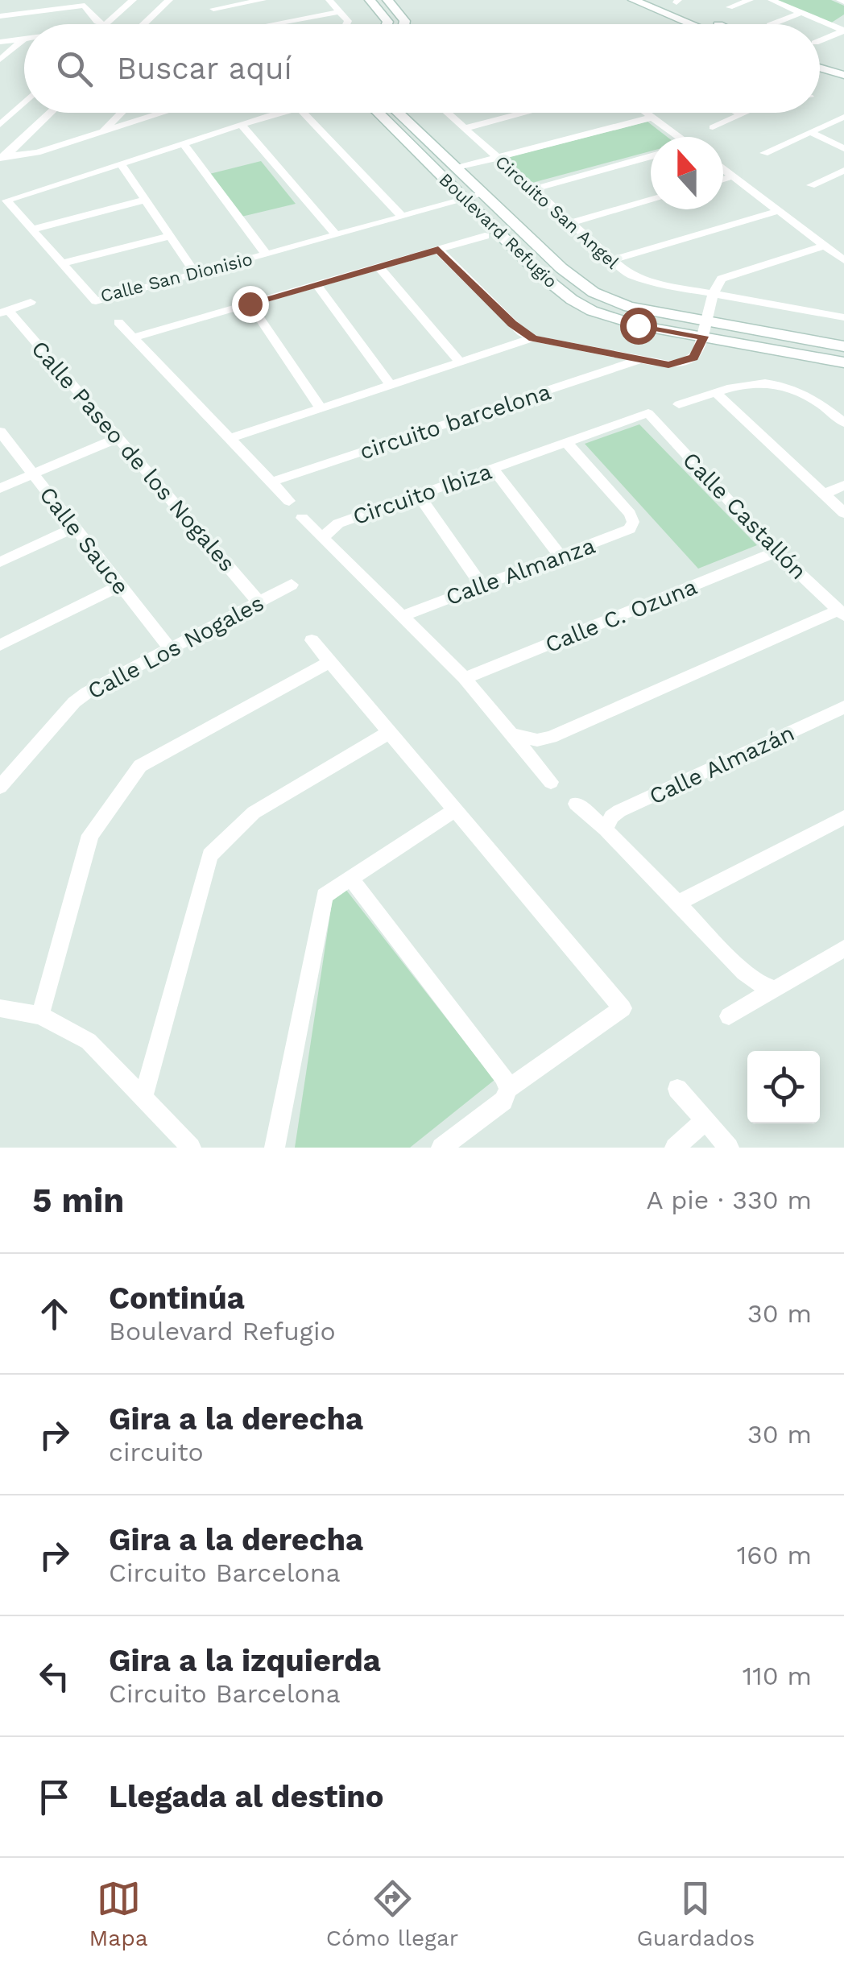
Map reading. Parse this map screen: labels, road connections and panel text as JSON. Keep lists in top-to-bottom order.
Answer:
{
  "streets": {
    "street": [
      "Circuito San Angel",
      "Boulevard Refugio",
      "Calle San Dionisio",
      "circuito barcelona",
      "Calle Paseo de los Nogales",
      "Circuito Ibiza",
      "Calle Castallón",
      "Calle Sauce",
      "Calle Almanza",
      "Calle C. Ozuna",
      "Calle Los Nogales",
      "Calle Almazán"
    ]
  },
  "crossings": [
    ["Boulevard Refugio", "Calle San Dionisio"],
    ["Calle Paseo de los Nogales", "Calle Los Nogales"],
    ["Circuito Ibiza", "Calle Castallón"],
    ["Circuito Ibiza", "Calle Almanza"],
    ["Circuito Ibiza", "Calle C. Ozuna"],
    ["Calle Castallón", "Calle C. Ozuna"],
    ["Calle Sauce", "Calle Los Nogales"]
  ],
  "north": "top",
  "page": {
    "search": "Buscar aquí",
    "heading": ["5 min", "A pie · 330 m"],
    "list": [
      ["Continúa", "Boulevard Refugio", "30 m"],
      ["Gira a la derecha", "circuito", "30 m"],
      ["Gira a la derecha", "Circuito Barcelona", "160 m"],
      ["Gira a la izquierda", "Circuito Barcelona", "110 m"],
      "Llegada al destino"
    ],
    "nav": ["Mapa", "Cómo llegar", "Guardados"]
  }
}
